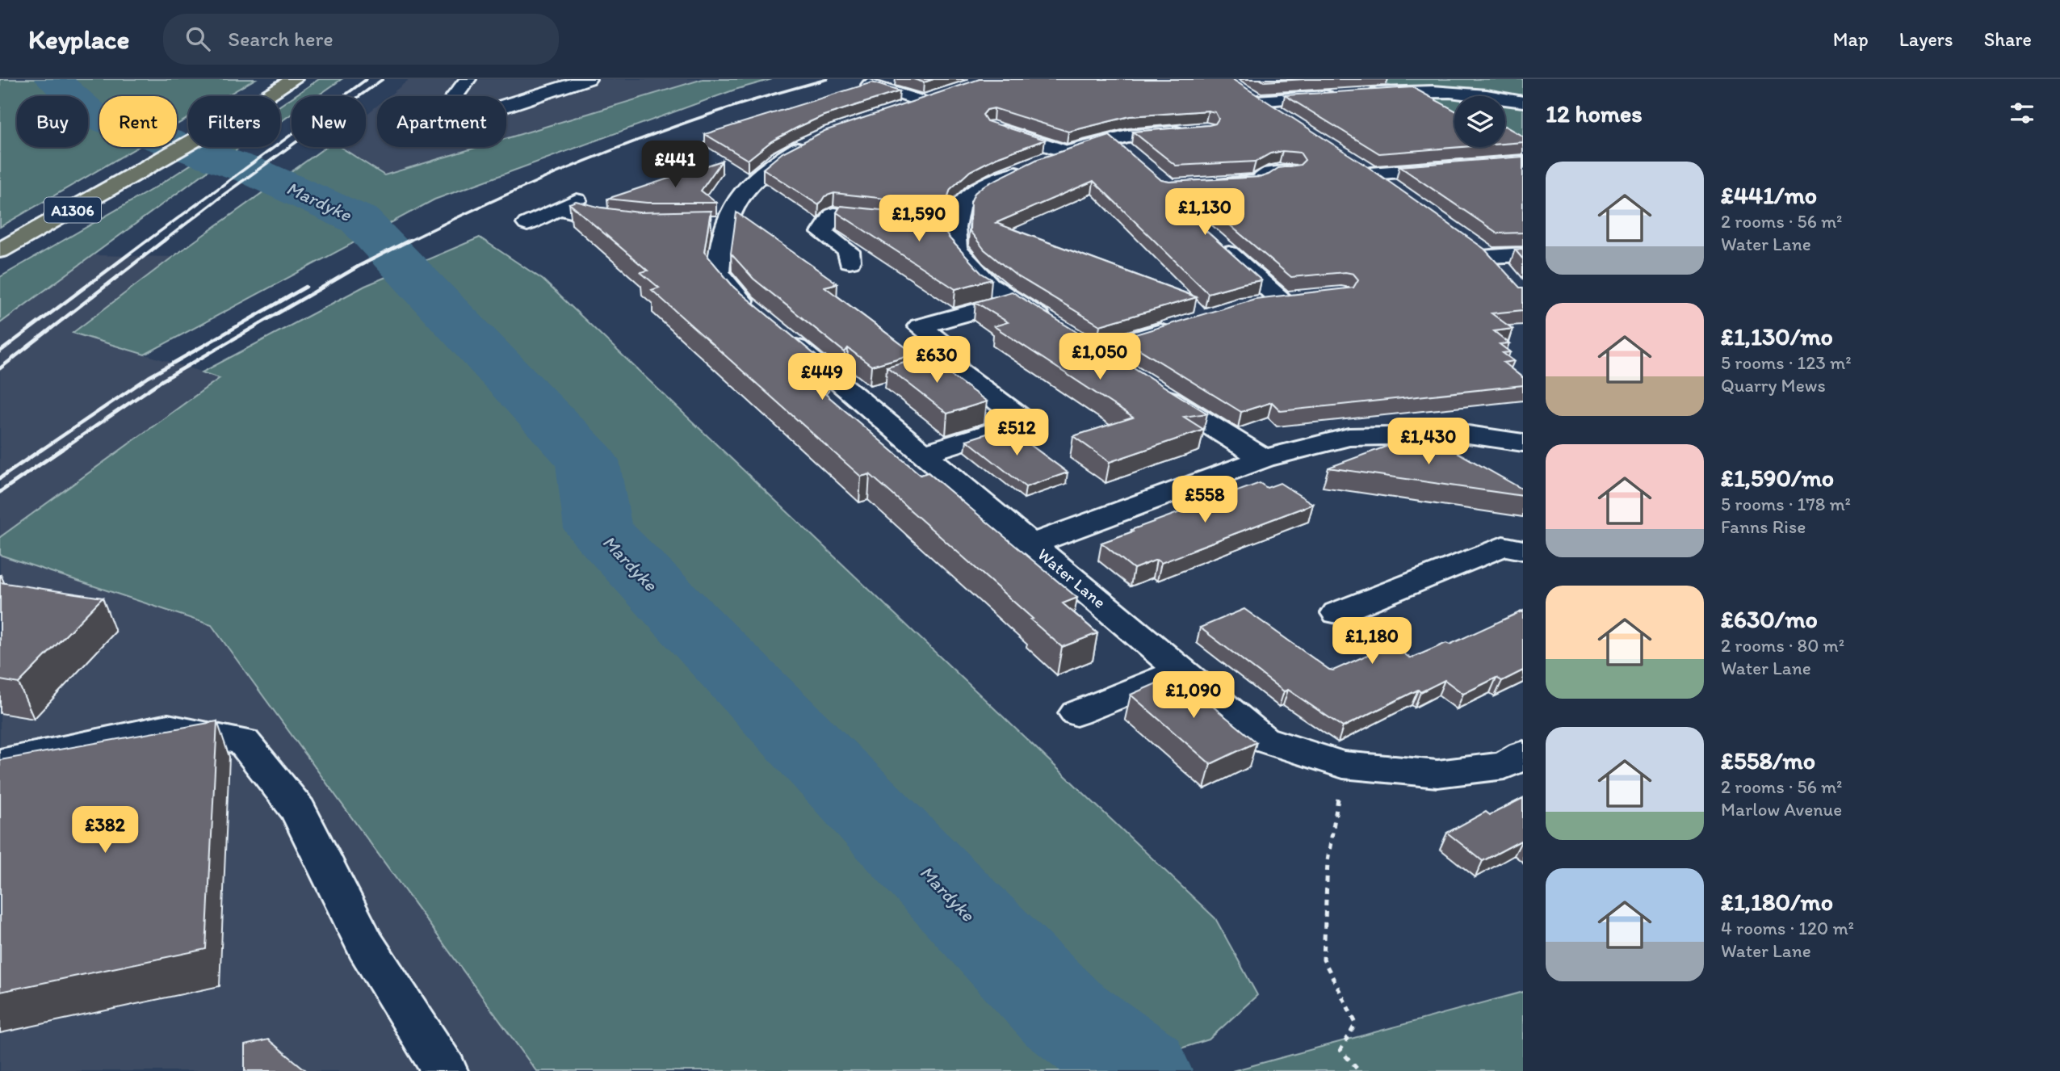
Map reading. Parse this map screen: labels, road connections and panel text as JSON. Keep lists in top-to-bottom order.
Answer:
{
  "streets": {
    "main road": ["A1306"],
    "street": ["Water Lane"]
  },
  "water": ["Mardyke"],
  "page": {
    "header": "Keyplace",
    "search": "Search here",
    "nav": ["Map", "Layers", "Share"],
    "heading": "12 homes",
    "chip": [
      "Buy",
      "Rent",
      "Filters",
      "New",
      "Apartment"
    ],
    "price": [
      "£441",
      "£1,130",
      "£1,590",
      "£1,050",
      "£630",
      "£449",
      "£512",
      "£1,430",
      "£558",
      "£1,180",
      "£1,090",
      "£382"
    ],
    "list": [
      {
        "name": "£441/mo",
        "note": "2 rooms · 56 m² · Water Lane"
      },
      {
        "name": "£1,130/mo",
        "note": "5 rooms · 123 m² · Quarry Mews"
      },
      {
        "name": "£1,590/mo",
        "note": "5 rooms · 178 m² · Fanns Rise"
      },
      {
        "name": "£630/mo",
        "note": "2 rooms · 80 m² · Water Lane"
      },
      {
        "name": "£558/mo",
        "note": "2 rooms · 56 m² · Marlow Avenue"
      },
      {
        "name": "£1,180/mo",
        "note": "4 rooms · 120 m² · Water Lane"
      }
    ]
  }
}
